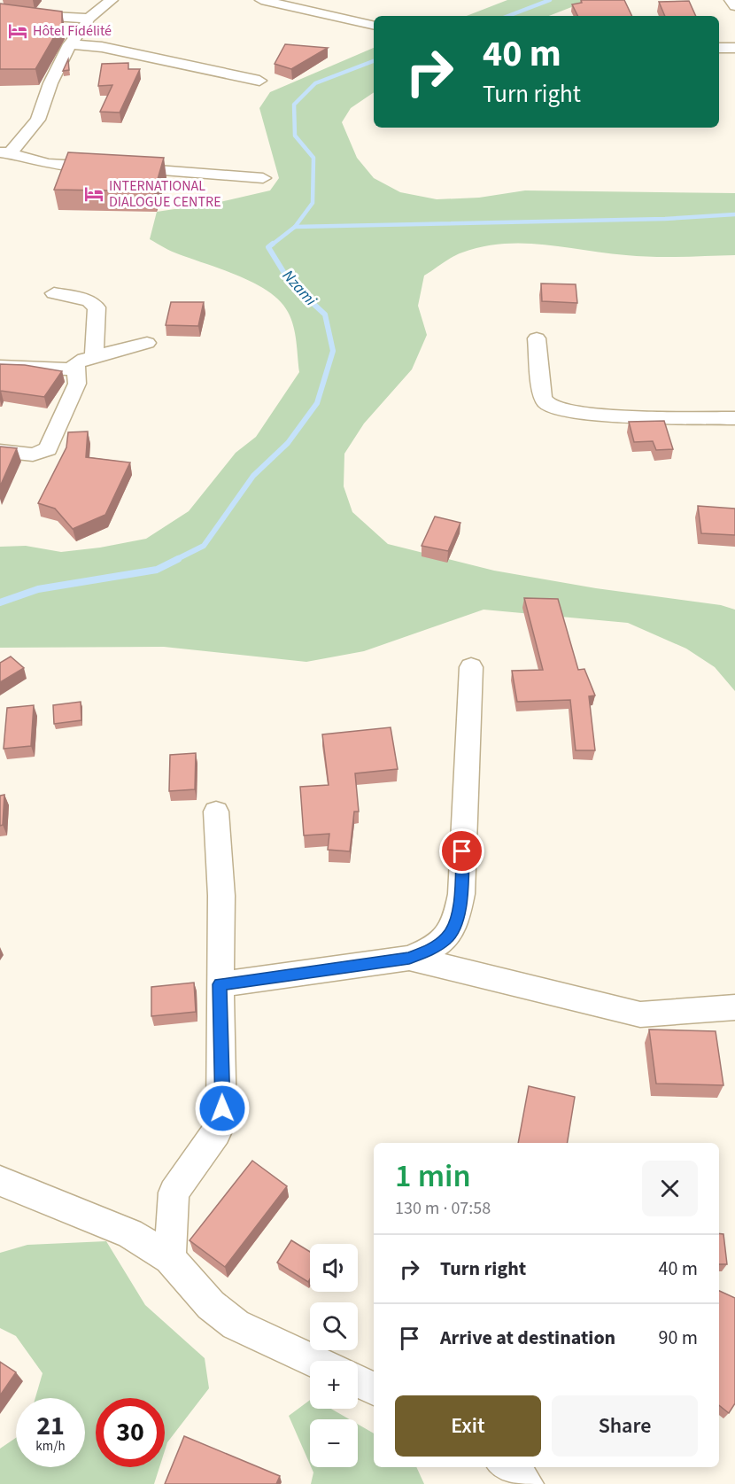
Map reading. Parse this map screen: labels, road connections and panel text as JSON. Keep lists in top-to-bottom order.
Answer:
{
  "water": ["Nzami"],
  "places": {
    "hotel": ["Hôtel Fidélité", "INTERNATIONAL DIALOGUE CENTRE"]
  },
  "page": {
    "turn": ["40 m", "Turn right"],
    "heading": ["1 min", "130 m · 07:58"],
    "list": [
      {
        "name": "Turn right",
        "value": "40 m"
      },
      {
        "name": "Arrive at destination",
        "value": "90 m"
      }
    ],
    "map_buttons": ["+", "−"],
    "buttons": ["Exit", "Share"],
    "speed": "21 km/h",
    "limit": "30"
  }
}
